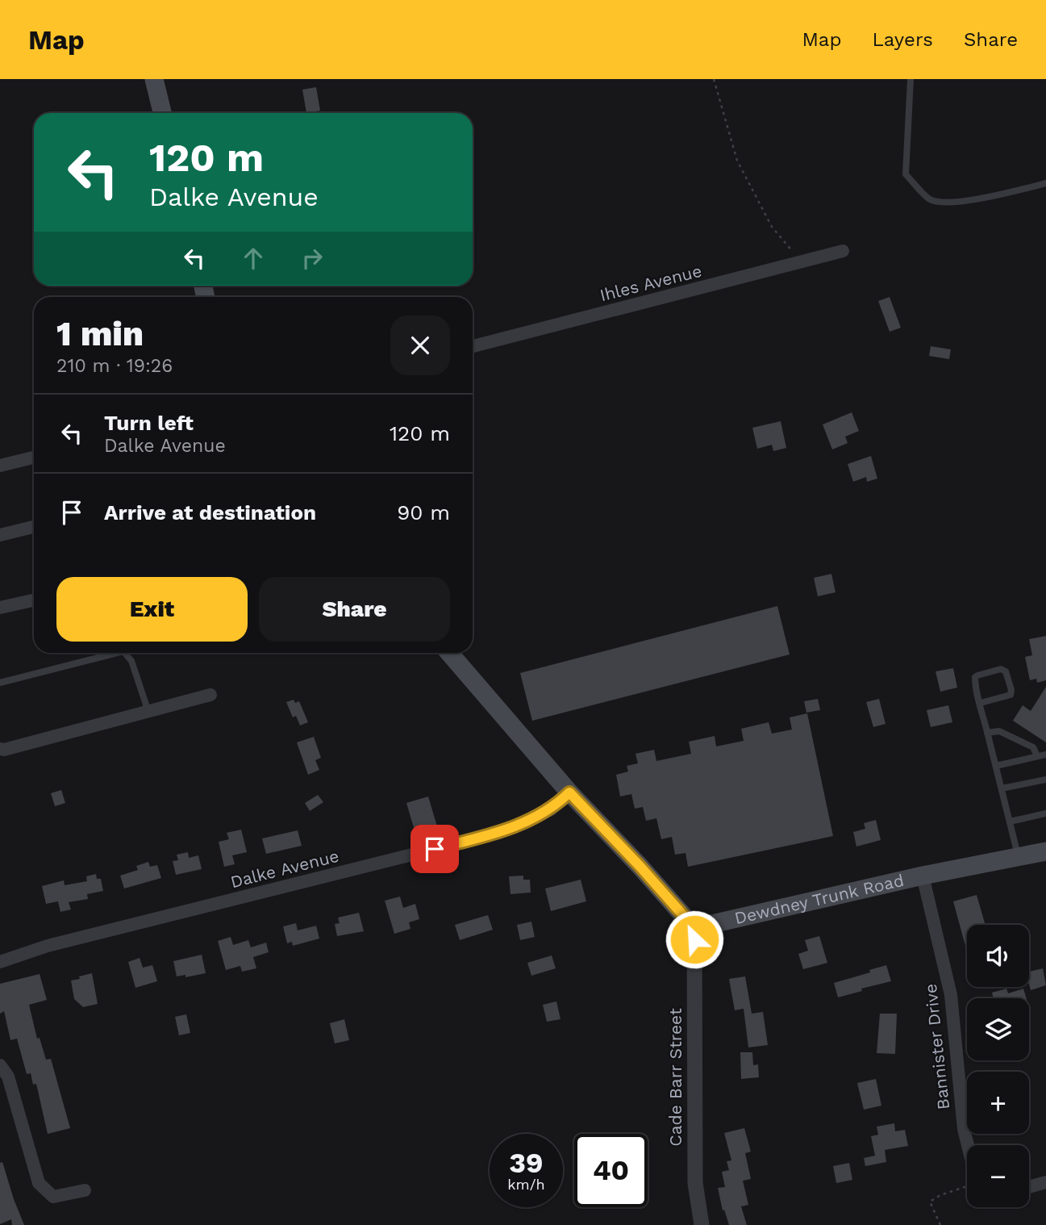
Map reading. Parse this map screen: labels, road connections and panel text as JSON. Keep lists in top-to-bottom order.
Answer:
{
  "streets": {
    "main road": ["Dewdney Trunk Road"],
    "street": [
      "Ihles Avenue",
      "Dalke Avenue",
      "Bannister Drive",
      "Cade Barr Street"
    ]
  },
  "crossings": [
    ["Dewdney Trunk Road", "Bannister Drive"],
    ["Dewdney Trunk Road", "Cade Barr Street"]
  ],
  "page": {
    "header": "Map",
    "nav": ["Map", "Layers", "Share"],
    "turn": ["120 m", "Dalke Avenue"],
    "heading": ["1 min", "210 m · 19:26"],
    "list": [
      {
        "name": "Turn left",
        "note": "Dalke Avenue",
        "value": "120 m"
      },
      {
        "name": "Arrive at destination",
        "value": "90 m"
      }
    ],
    "buttons": ["Exit", "Share"],
    "map_buttons": ["+", "−"],
    "speed": "39 km/h",
    "limit": "40"
  }
}
